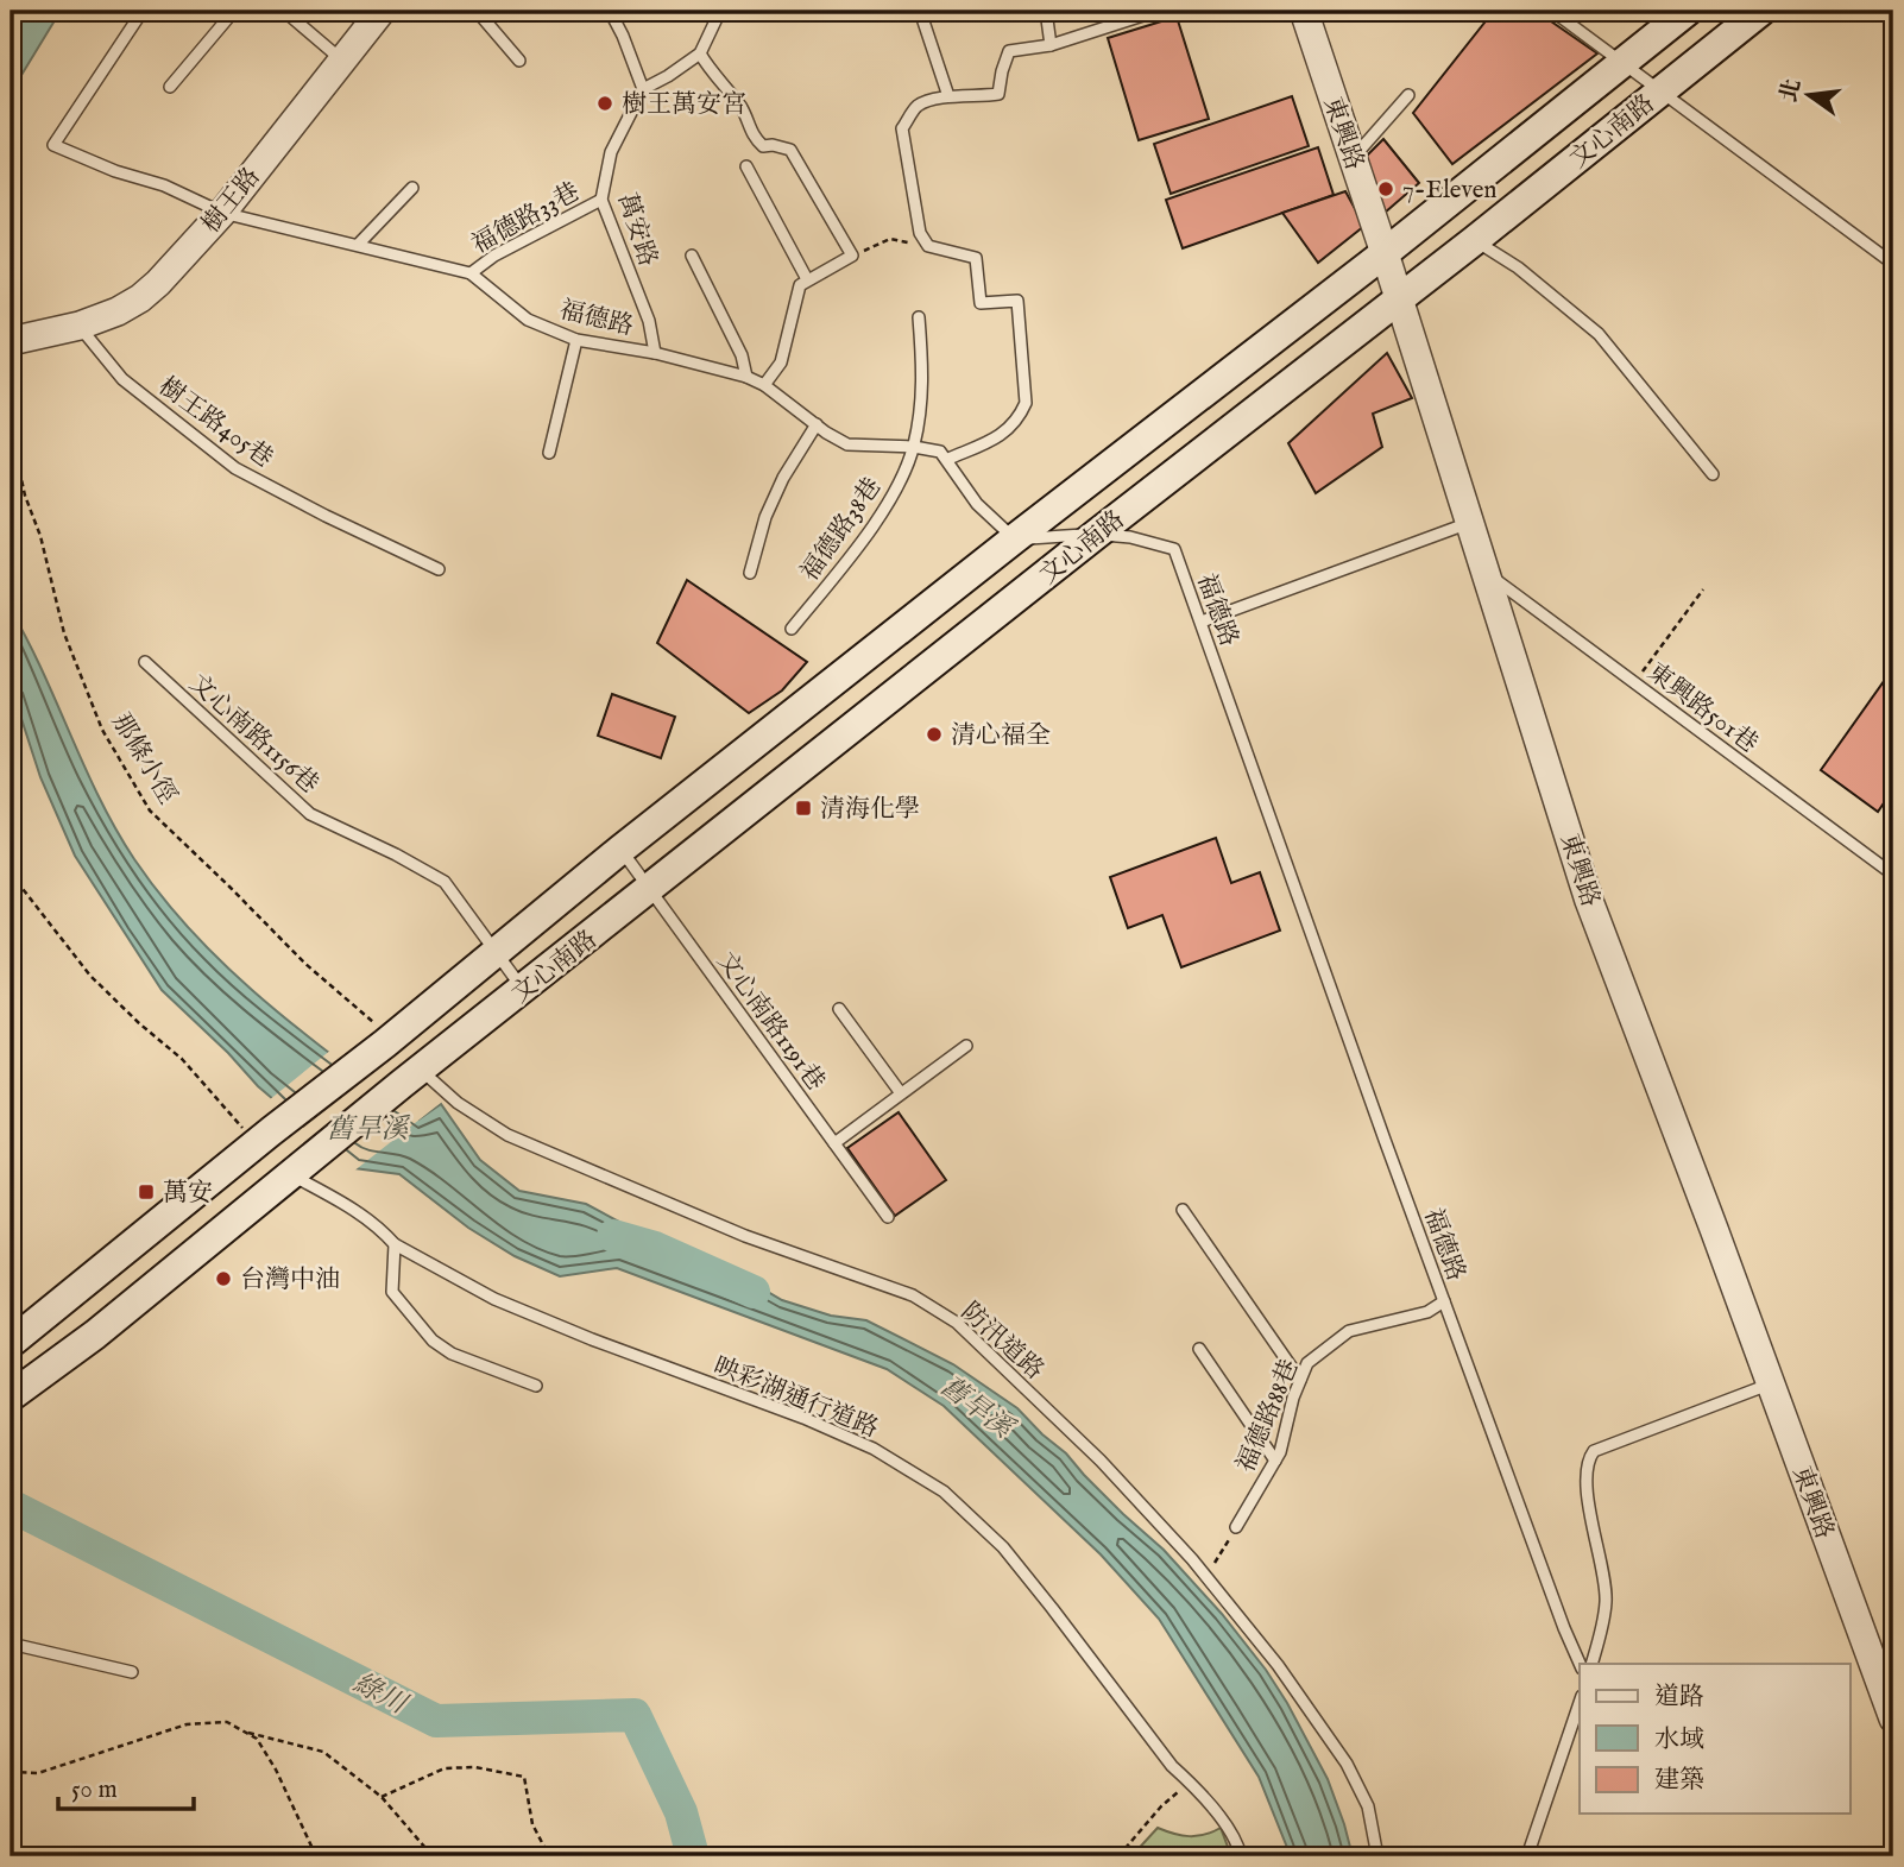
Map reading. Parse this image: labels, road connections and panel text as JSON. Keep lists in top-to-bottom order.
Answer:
{
  "streets": {
    "main road": ["文心南路"],
    "street": ["東興路", "樹王路"],
    "lane": [
      "福德路33巷",
      "萬安路",
      "福德路",
      "樹王路405巷",
      "福德路38巷",
      "東興路501巷",
      "文心南路1156巷",
      "文心南路1191巷",
      "防汛道路",
      "映彩湖通行道路",
      "福德路88巷"
    ],
    "path": ["那條小徑"]
  },
  "crossings": [
    ["文心南路", "東興路"],
    ["文心南路", "福德路"],
    ["文心南路", "文心南路1156巷"],
    ["文心南路", "那條小徑"],
    ["文心南路", "文心南路1191巷"],
    ["文心南路", "防汛道路"],
    ["文心南路", "映彩湖通行道路"],
    ["東興路", "東興路501巷"],
    ["樹王路", "福德路"],
    ["樹王路", "樹王路405巷"],
    ["福德路33巷", "萬安路"],
    ["福德路33巷", "福德路"],
    ["萬安路", "福德路"],
    ["福德路", "福德路38巷"],
    ["福德路", "福德路88巷"]
  ],
  "water": ["舊旱溪", "綠川"],
  "places": {
    "other": [
      "樹王萬安宮",
      "7-Eleven",
      "清心福全",
      "台灣中油"
    ],
    "transit": ["清海化學", "萬安"]
  },
  "legend": ["道路", "水域", "建築"],
  "scale_bar": "50 m",
  "north": "left"
}
